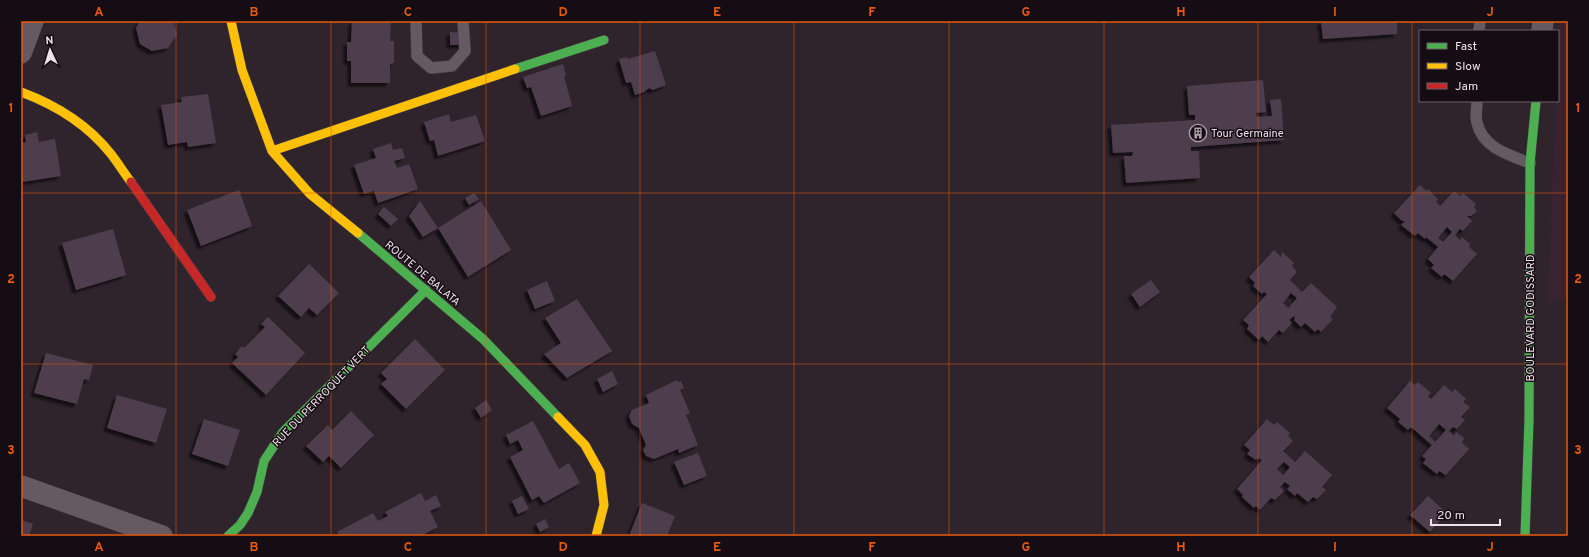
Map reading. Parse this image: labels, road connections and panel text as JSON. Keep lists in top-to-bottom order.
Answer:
{
  "streets": {
    "street": ["ROUTE DE BALATA", "BOULEVARD GODISSARD", "RUE DU PERROQUET VERT"]
  },
  "crossings": [
    ["ROUTE DE BALATA", "RUE DU PERROQUET VERT"]
  ],
  "places": {
    "building": ["Tour Germaine"]
  },
  "legend": ["Fast", "Slow", "Jam"],
  "scale_bar": "20 m",
  "north": "top",
  "grid": {
    "columns": [
      "A",
      "B",
      "C",
      "D",
      "E",
      "F",
      "G",
      "H",
      "I",
      "J"
    ],
    "rows": ["1", "2", "3"]
  }
}
